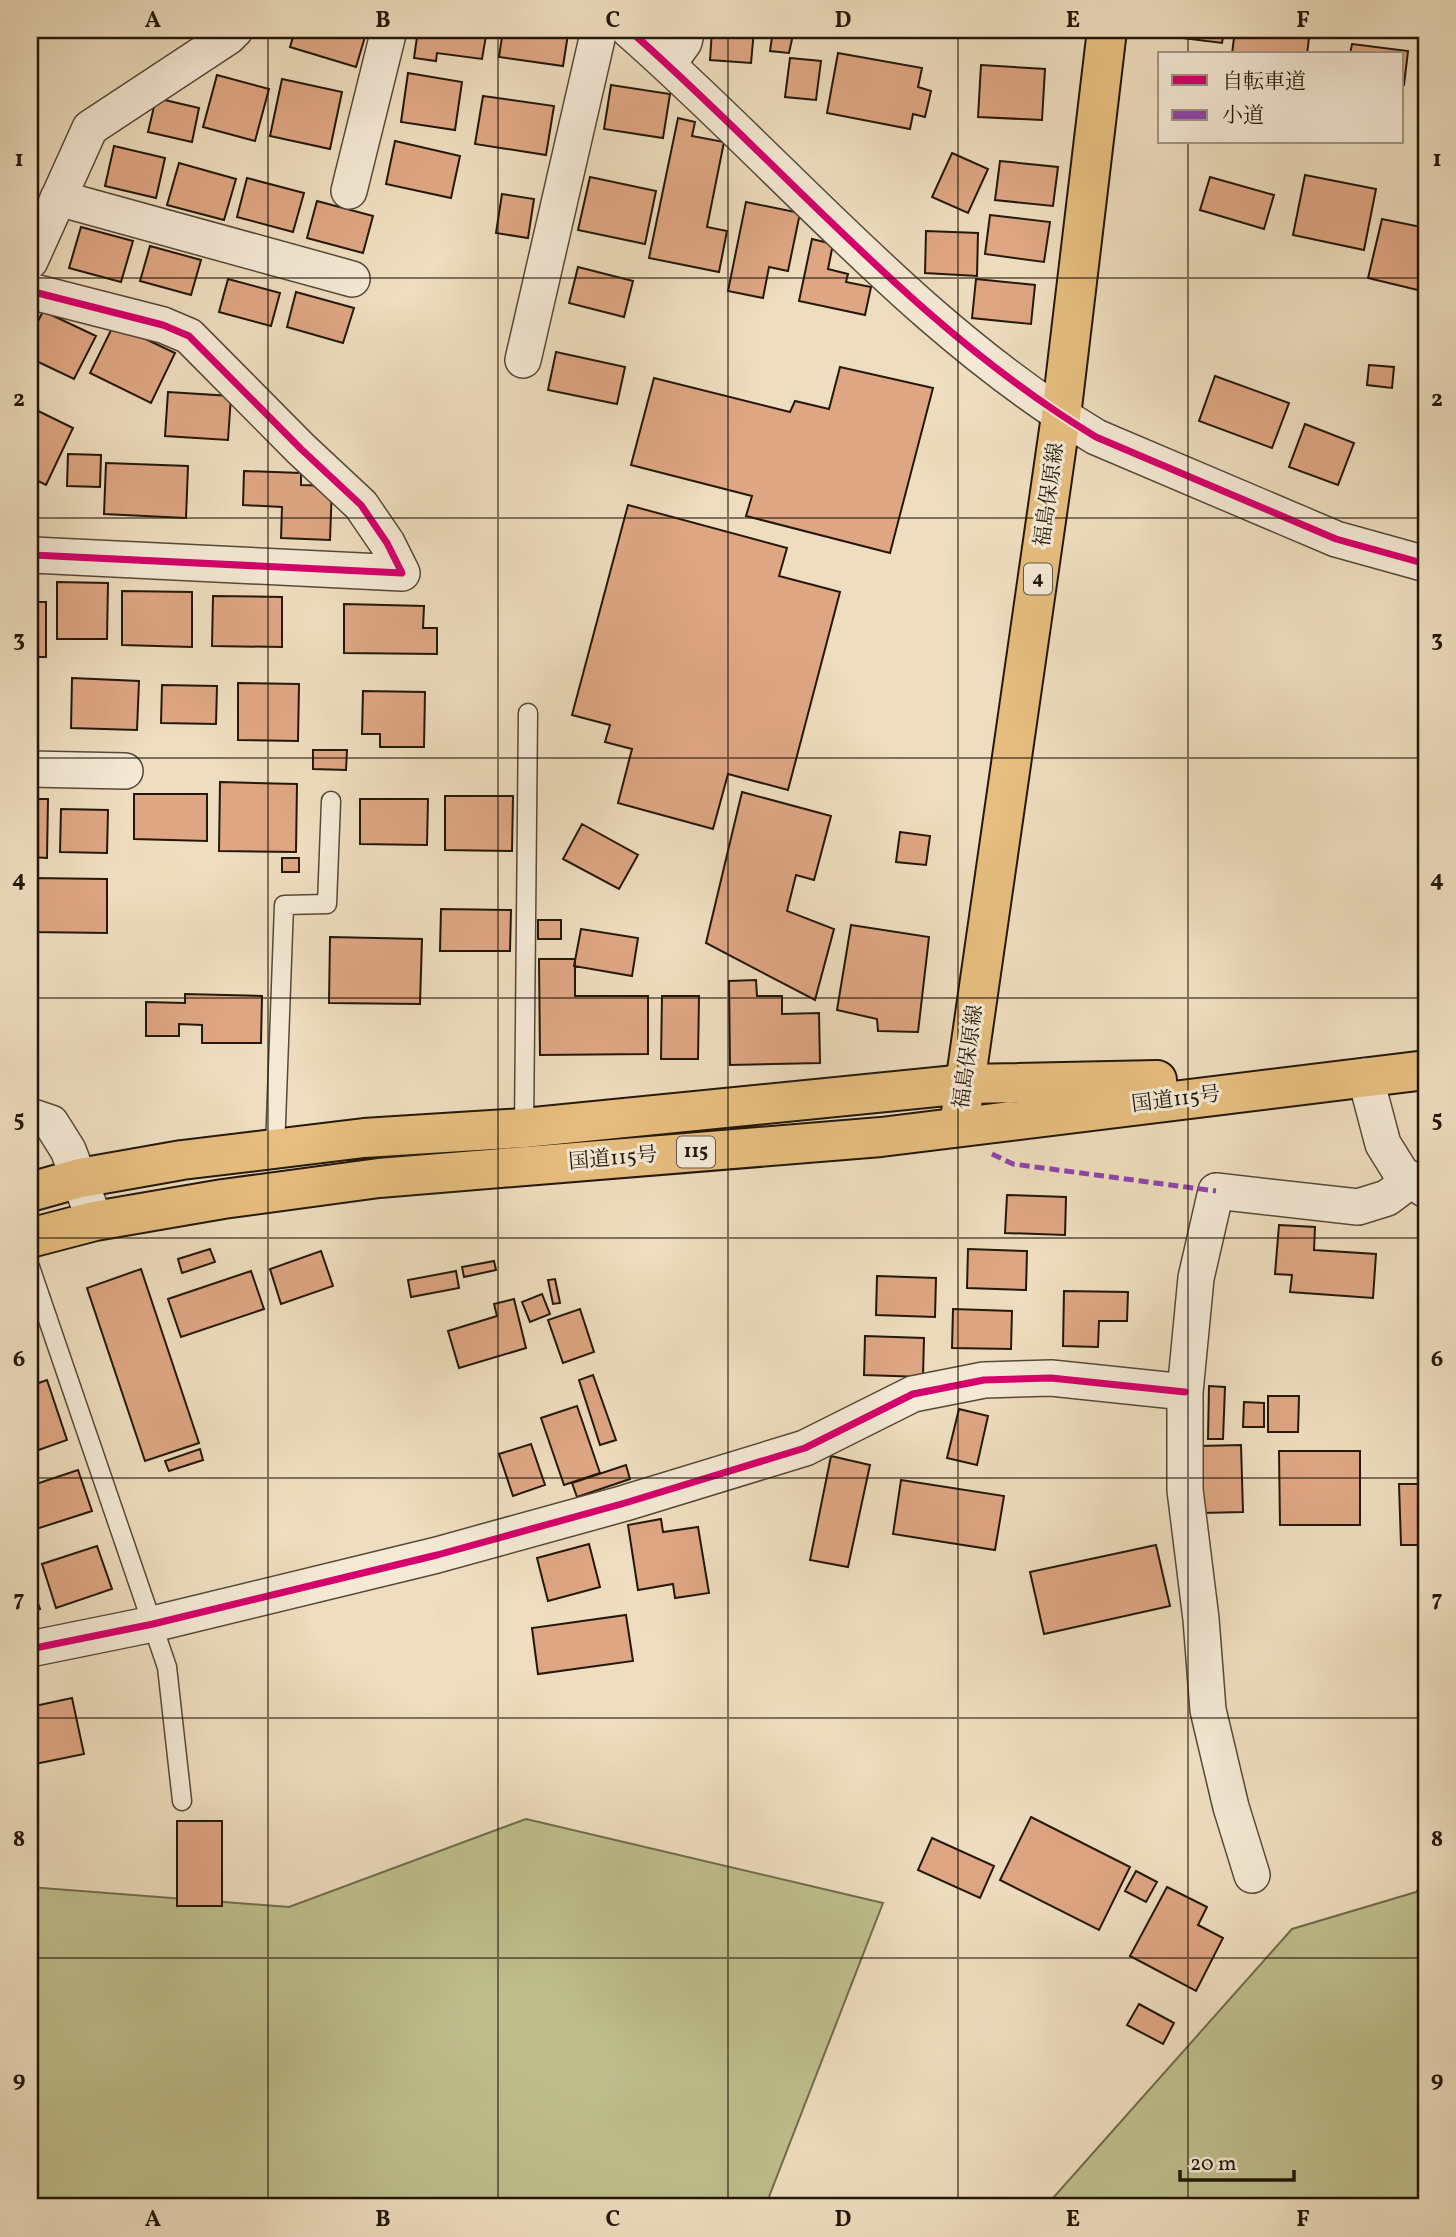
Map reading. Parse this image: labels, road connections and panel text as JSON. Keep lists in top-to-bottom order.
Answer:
{
  "streets": {
    "main road": [
      "福島保原線",
      "4",
      "国道115号",
      "115"
    ]
  },
  "crossings": [
    ["福島保原線", "国道115号"]
  ],
  "legend": ["自転車道", "小道"],
  "scale_bar": "20 m",
  "grid": {
    "columns": [
      "A",
      "B",
      "C",
      "D",
      "E",
      "F"
    ],
    "rows": [
      "1",
      "2",
      "3",
      "4",
      "5",
      "6",
      "7",
      "8",
      "9"
    ]
  }
}
